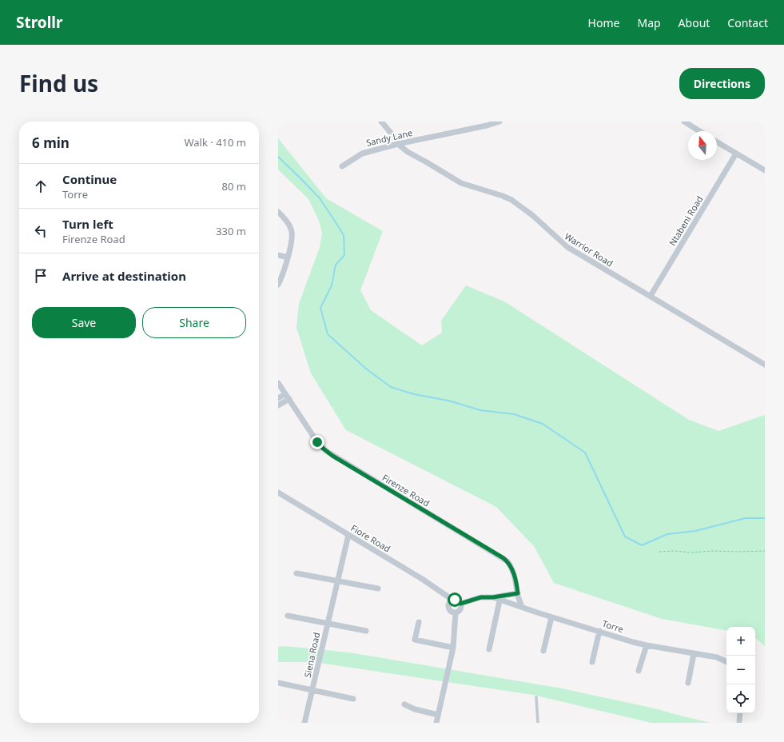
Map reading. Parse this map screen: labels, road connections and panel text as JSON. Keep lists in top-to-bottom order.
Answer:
{
  "streets": {
    "street": [
      "Sandy Lane",
      "Ntabeni Road",
      "Warrior Road",
      "Firenze Road",
      "Fiore Road",
      "Torre",
      "Siena Road"
    ]
  },
  "crossings": [
    ["Sandy Lane", "Warrior Road"],
    ["Ntabeni Road", "Warrior Road"],
    ["Firenze Road", "Torre"],
    ["Fiore Road", "Torre"],
    ["Fiore Road", "Siena Road"]
  ],
  "north": "top",
  "page": {
    "header": "Strollr",
    "nav": [
      "Home",
      "Map",
      "About",
      "Contact"
    ],
    "title": "Find us",
    "buttons": [
      "Directions",
      ["Save", "Share"]
    ],
    "heading": ["6 min", "Walk · 410 m"],
    "list": [
      ["Continue", "Torre", "80 m"],
      ["Turn left", "Firenze Road", "330 m"],
      "Arrive at destination"
    ],
    "map_buttons": ["+", "−"]
  }
}
